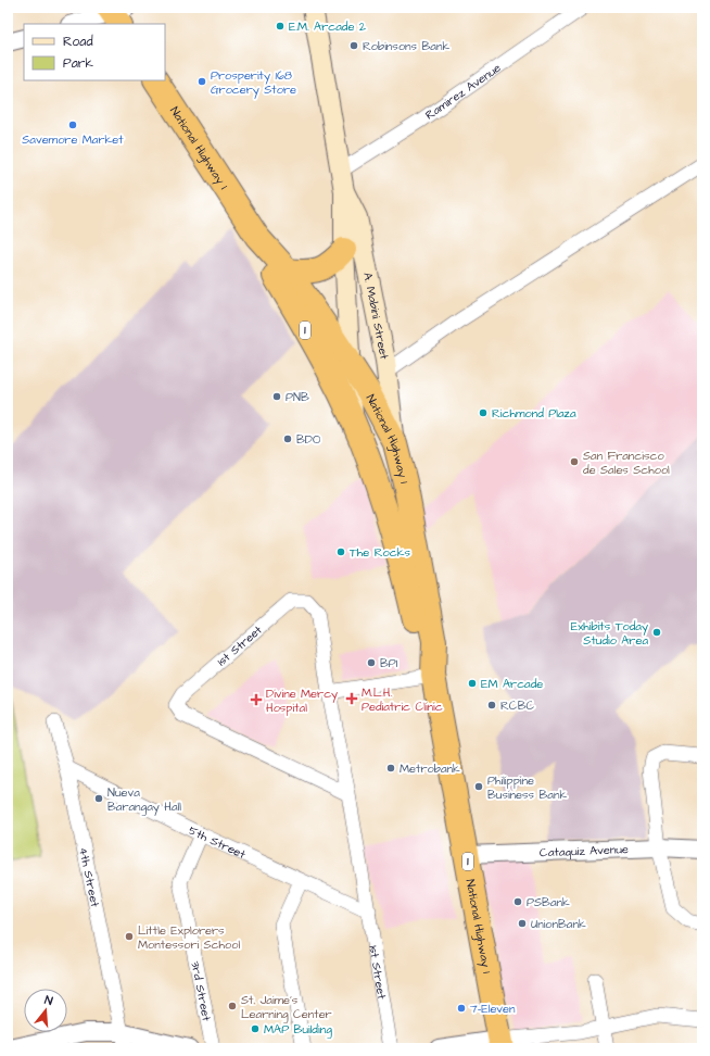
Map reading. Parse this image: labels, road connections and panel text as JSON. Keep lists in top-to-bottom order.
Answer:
{
  "streets": {
    "highway": ["National Highway 1", "1"],
    "main road": ["A. Mabini Street"],
    "street": [
      "Ramirez Avenue",
      "1st Street",
      "5th Street",
      "Cataquiz Avenue",
      "4th Street",
      "3rd Street"
    ]
  },
  "crossings": [
    ["Ramirez Avenue", "A. Mabini Street"],
    ["National Highway 1", "A. Mabini Street"],
    ["National Highway 1", "Cataquiz Avenue"],
    ["1st Street", "5th Street"],
    ["5th Street", "4th Street"],
    ["5th Street", "3rd Street"]
  ],
  "places": {
    "other": [
      "E.M. Arcade 2",
      "Robinsons Bank",
      "Prosperity 168 Grocery Store",
      "Savemore Market",
      "PNB",
      "Richmond Plaza",
      "BDO",
      "San Francisco de Sales School",
      "The Rocks",
      "Exhibits Today Studio Area",
      "BPI",
      "EM Arcade",
      "RCBC",
      "Metrobank",
      "Philippine Business Bank",
      "Nueva Barangay Hall",
      "PSBank",
      "UnionBank",
      "Little Explorers Montessori School",
      "St. Jaime's Learning Center",
      "7-Eleven",
      "MAP Building"
    ],
    "health": ["M.L.H. Pediatric Clinic", "Divine Mercy Hospital"]
  },
  "legend": ["Road", "Park"],
  "north": "top"
}
